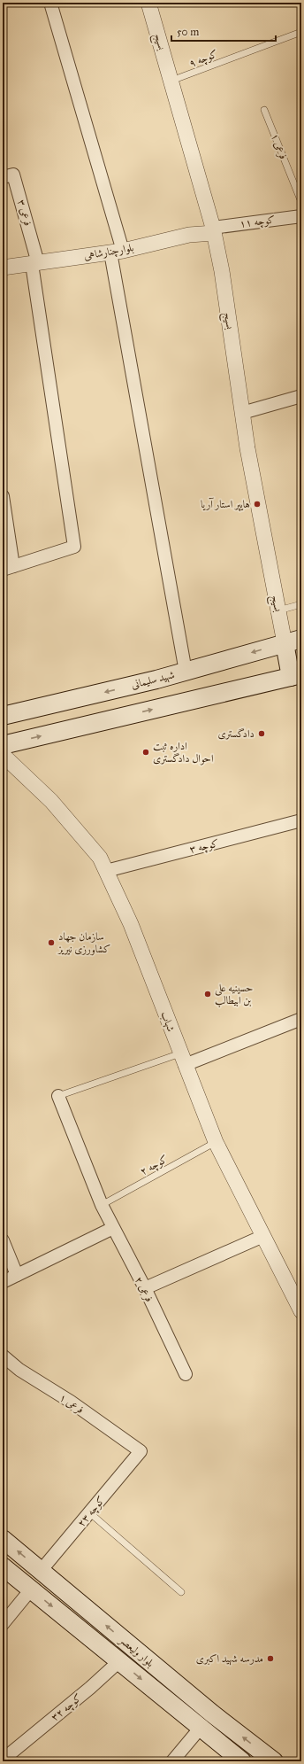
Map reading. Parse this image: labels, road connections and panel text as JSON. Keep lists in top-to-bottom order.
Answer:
{
  "streets": {
    "main road": ["شهید سلیمانی", "بلوار ولیعصر"],
    "street": [
      "بسیج",
      "فرعی ۱",
      "فرعی ۳",
      "کوچه ۱۱",
      "بلوارچنارشاهی",
      "کوچه ۳",
      "شهاب",
      "فرعی ۲",
      "کوچه ۲۳",
      "کوچه ۳۲"
    ],
    "lane": ["کوچه ۹", "کوچه ۲"]
  },
  "crossings": [
    ["بسیج", "کوچه ۹"],
    ["بسیج", "کوچه ۱۱"],
    ["بسیج", "بلوارچنارشاهی"],
    ["بسیج", "شهید سلیمانی"],
    ["فرعی ۱", "کوچه ۲۳"],
    ["فرعی ۳", "بلوارچنارشاهی"],
    ["کوچه ۱۱", "بلوارچنارشاهی"],
    ["کوچه ۳", "شهاب"],
    ["شهاب", "کوچه ۲"],
    ["کوچه ۲", "فرعی ۲"],
    ["کوچه ۲۳", "بلوار ولیعصر"],
    ["بلوار ولیعصر", "کوچه ۳۲"]
  ],
  "places": [
    "هایپر استار آریا",
    "دادگستری",
    "اداره ثبت احوال دادگستری",
    "سازمان جهاد کشاورزی نیریز",
    "حسینیه علی بن ابیطالب",
    "مدرسه شهید اکبری"
  ],
  "scale_bar": "50 m"
}
